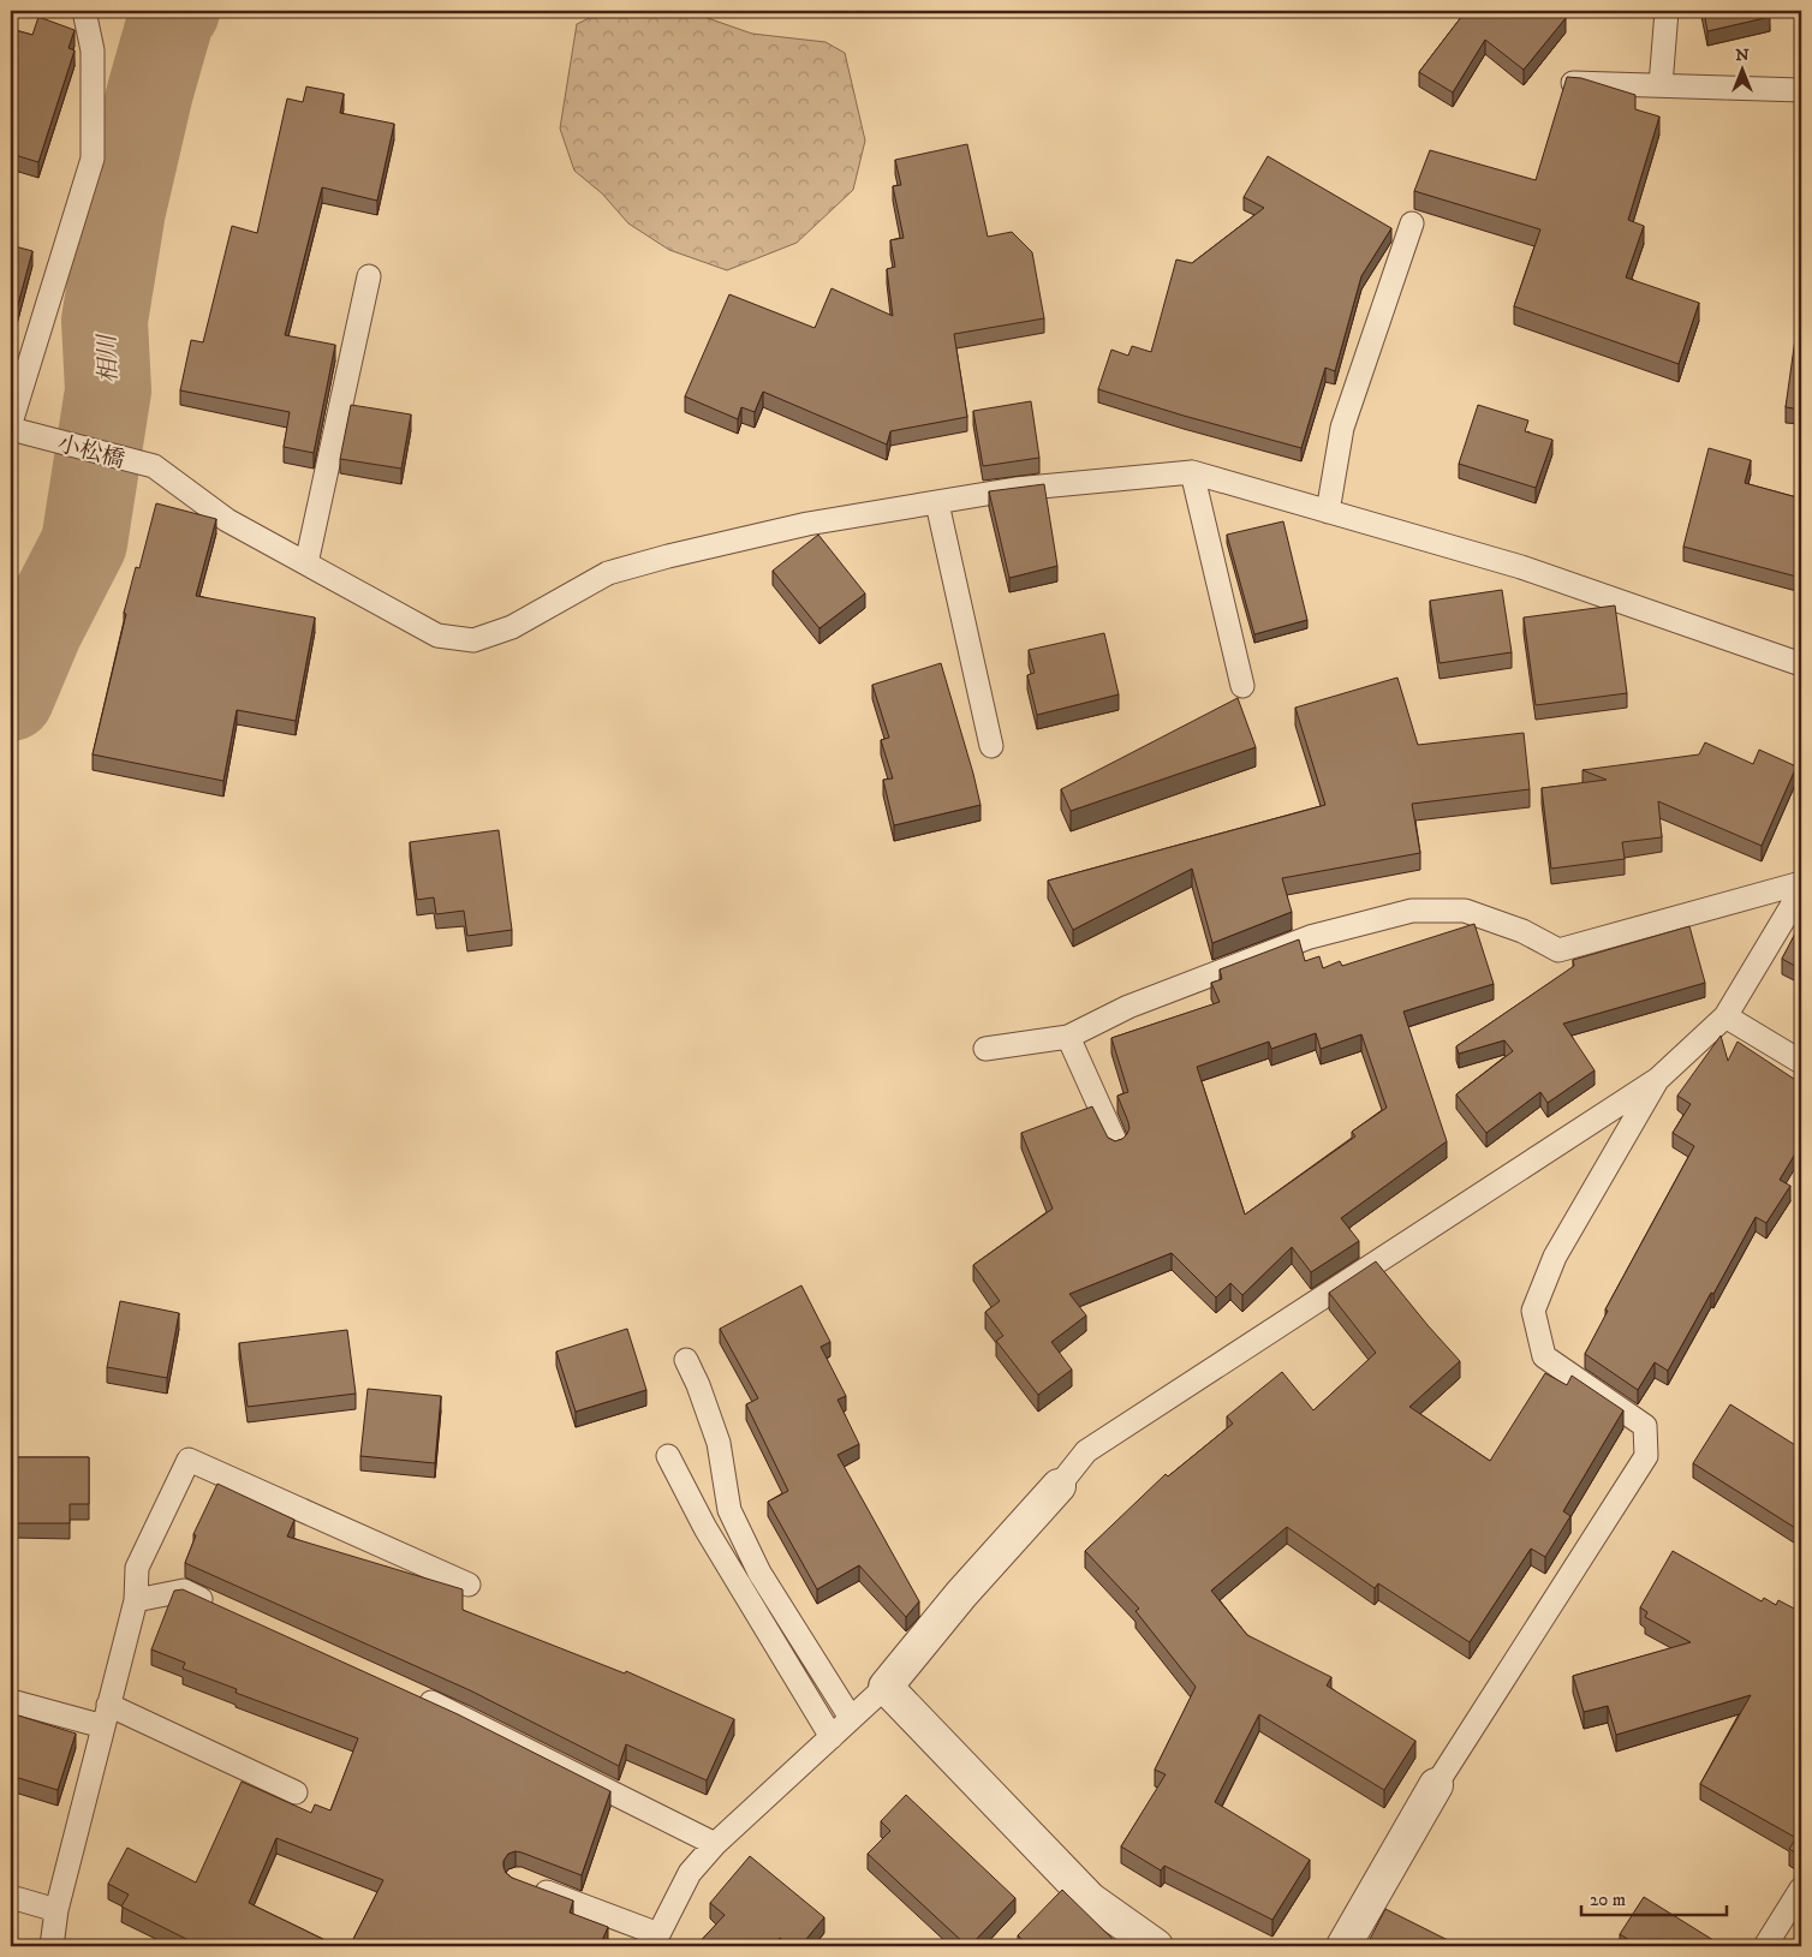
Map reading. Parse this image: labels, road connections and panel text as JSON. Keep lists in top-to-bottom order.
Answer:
{
  "streets": {
    "lane": ["小松橋"]
  },
  "water": ["相川"],
  "scale_bar": "20 m",
  "north": "top"
}
